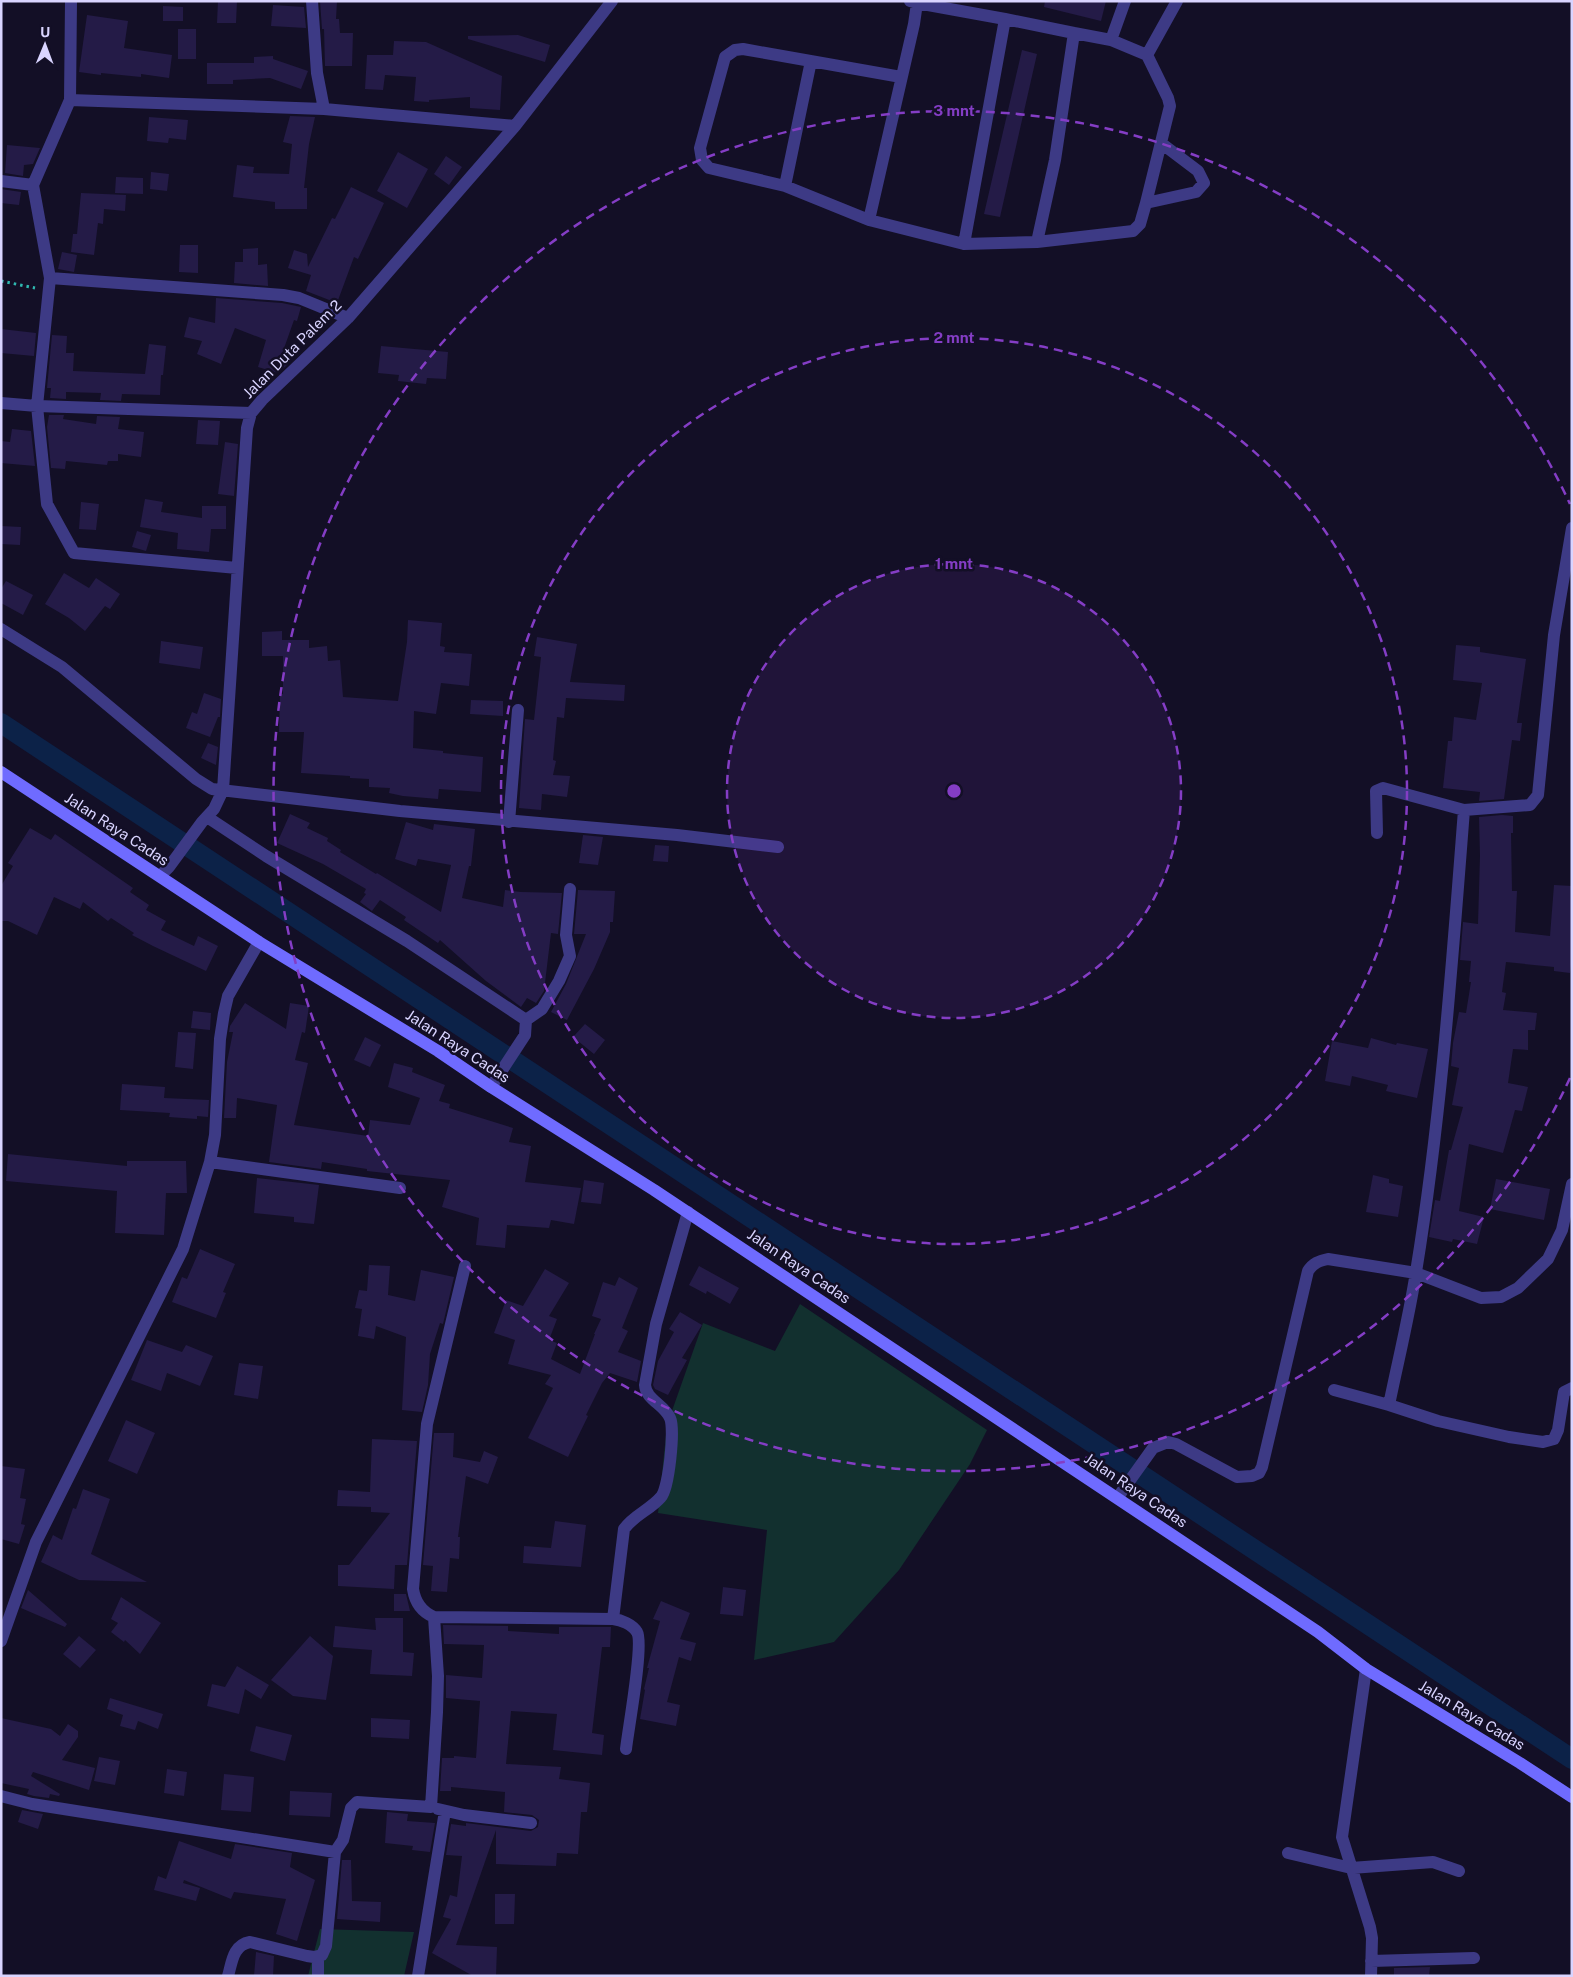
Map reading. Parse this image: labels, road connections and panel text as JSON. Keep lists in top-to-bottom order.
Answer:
{
  "streets": {
    "street": ["Jalan Duta Palem 2", "Jalan Raya Cadas"]
  },
  "crossings": [
    ["Jalan Duta Palem 2", "Jalan Raya Cadas"]
  ],
  "north": "top",
  "rings": ["3 mnt", "2 mnt", "1 mnt"]
}
